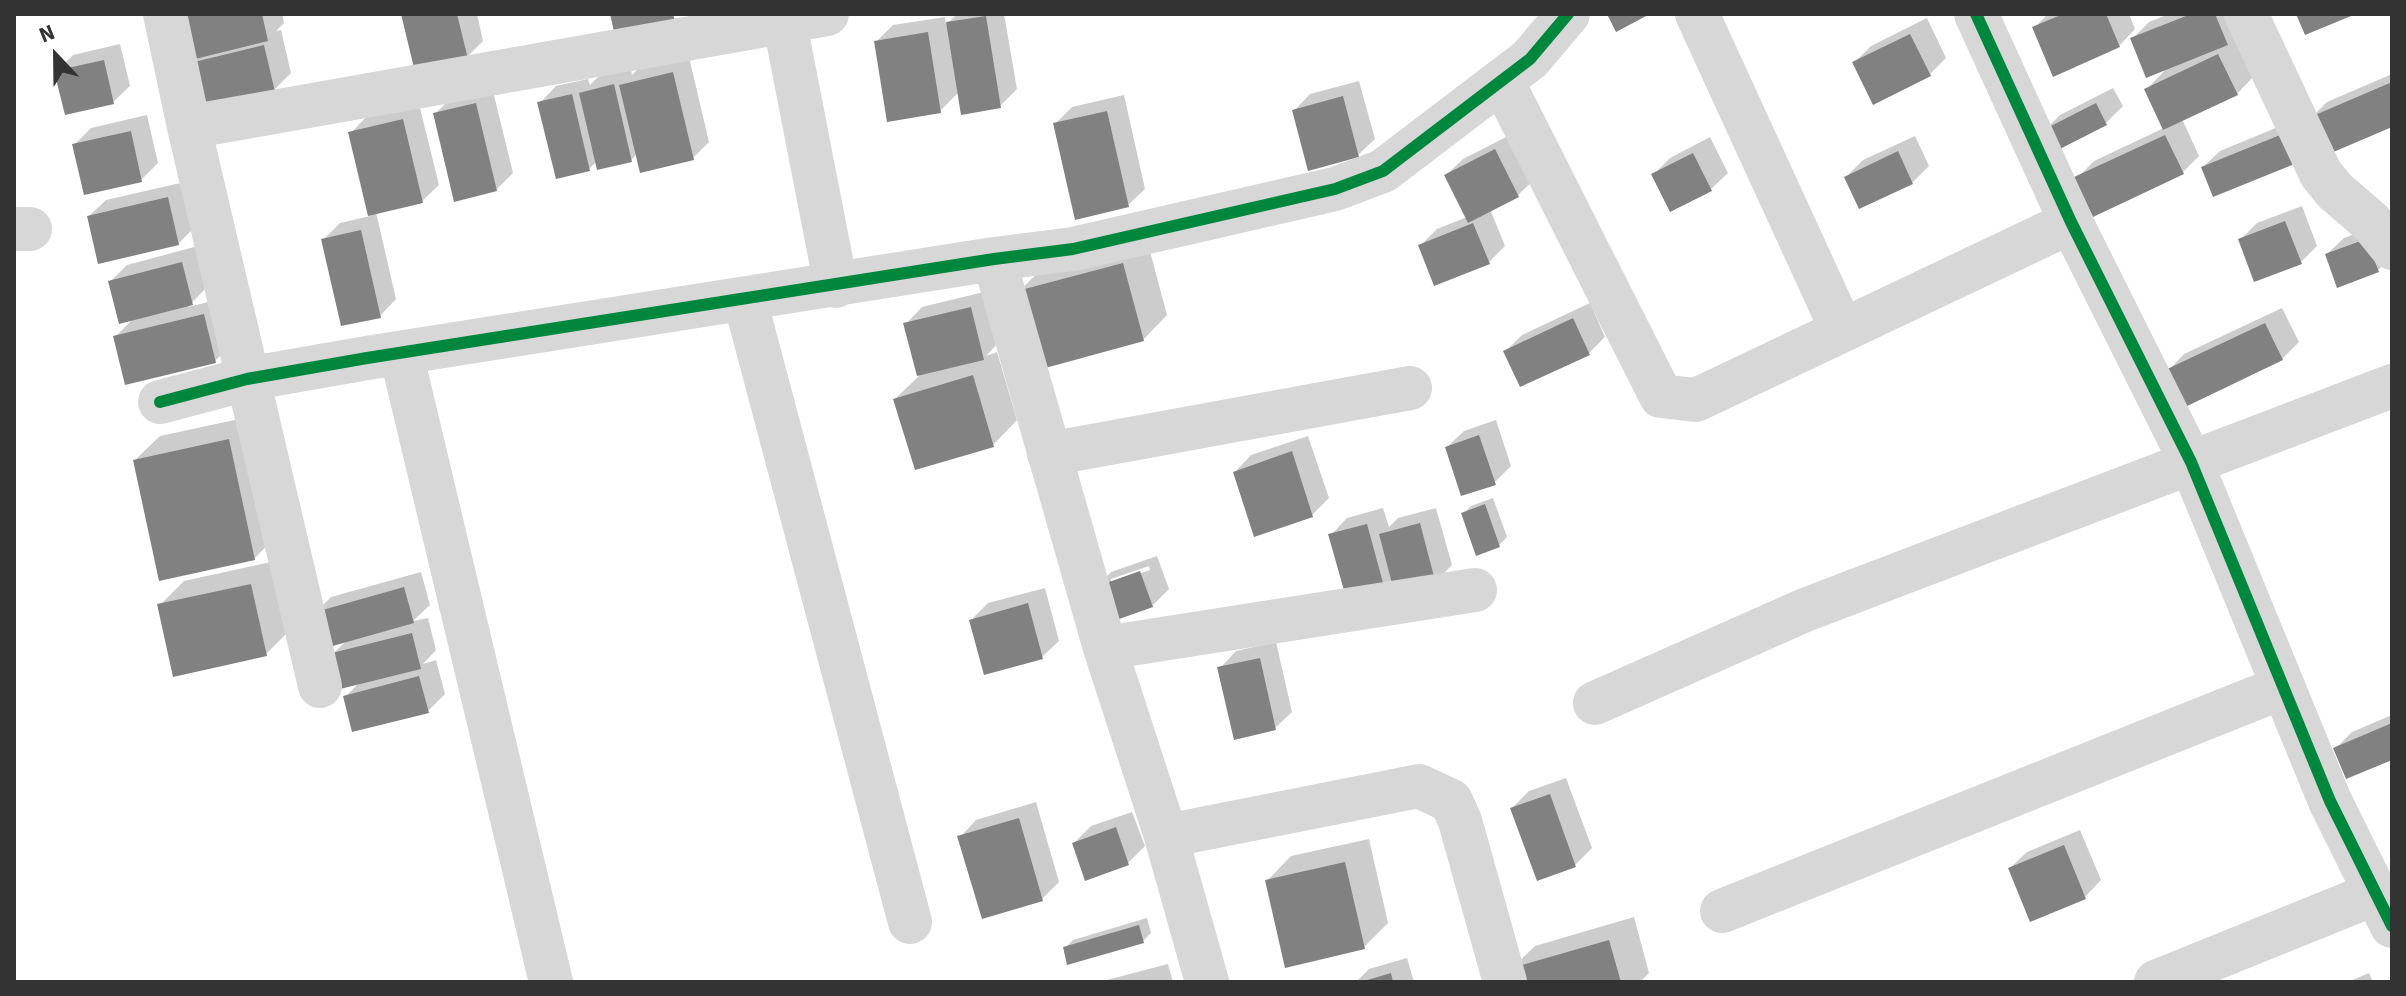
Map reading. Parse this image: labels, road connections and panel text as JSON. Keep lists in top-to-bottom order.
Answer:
{
  "north": "top"
}
